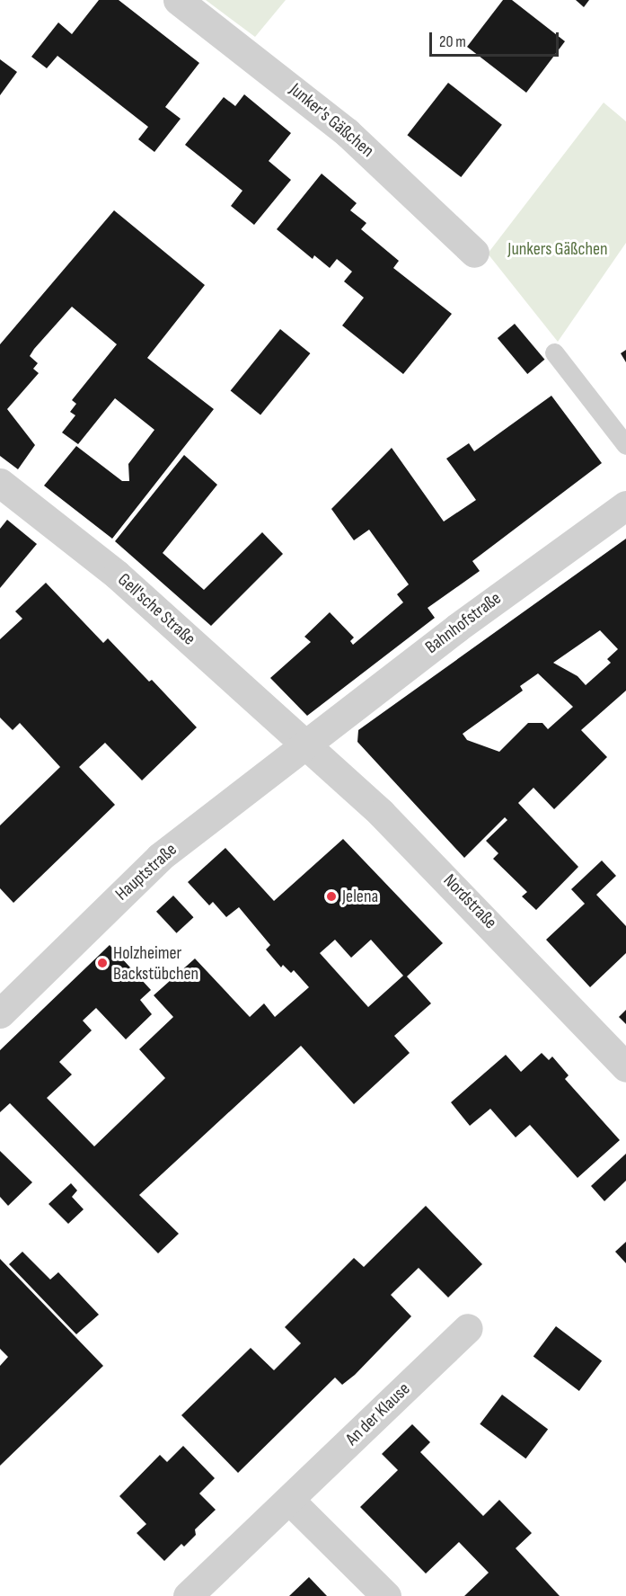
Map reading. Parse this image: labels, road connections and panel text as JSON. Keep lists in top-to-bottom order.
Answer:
{
  "streets": {
    "street": [
      "Junker's Gäßchen",
      "Gell'sche Straße",
      "Bahnhofstraße",
      "Hauptstraße",
      "Nordstraße",
      "An der Klause"
    ]
  },
  "crossings": [
    ["Gell'sche Straße", "Bahnhofstraße"],
    ["Gell'sche Straße", "Hauptstraße"],
    ["Gell'sche Straße", "Nordstraße"],
    ["Bahnhofstraße", "Hauptstraße"],
    ["Bahnhofstraße", "Nordstraße"],
    ["Hauptstraße", "Nordstraße"]
  ],
  "parks": ["Junkers Gäßchen"],
  "places": ["Jelena", "Holzheimer Backstübchen"],
  "scale_bar": "20 m"
}
